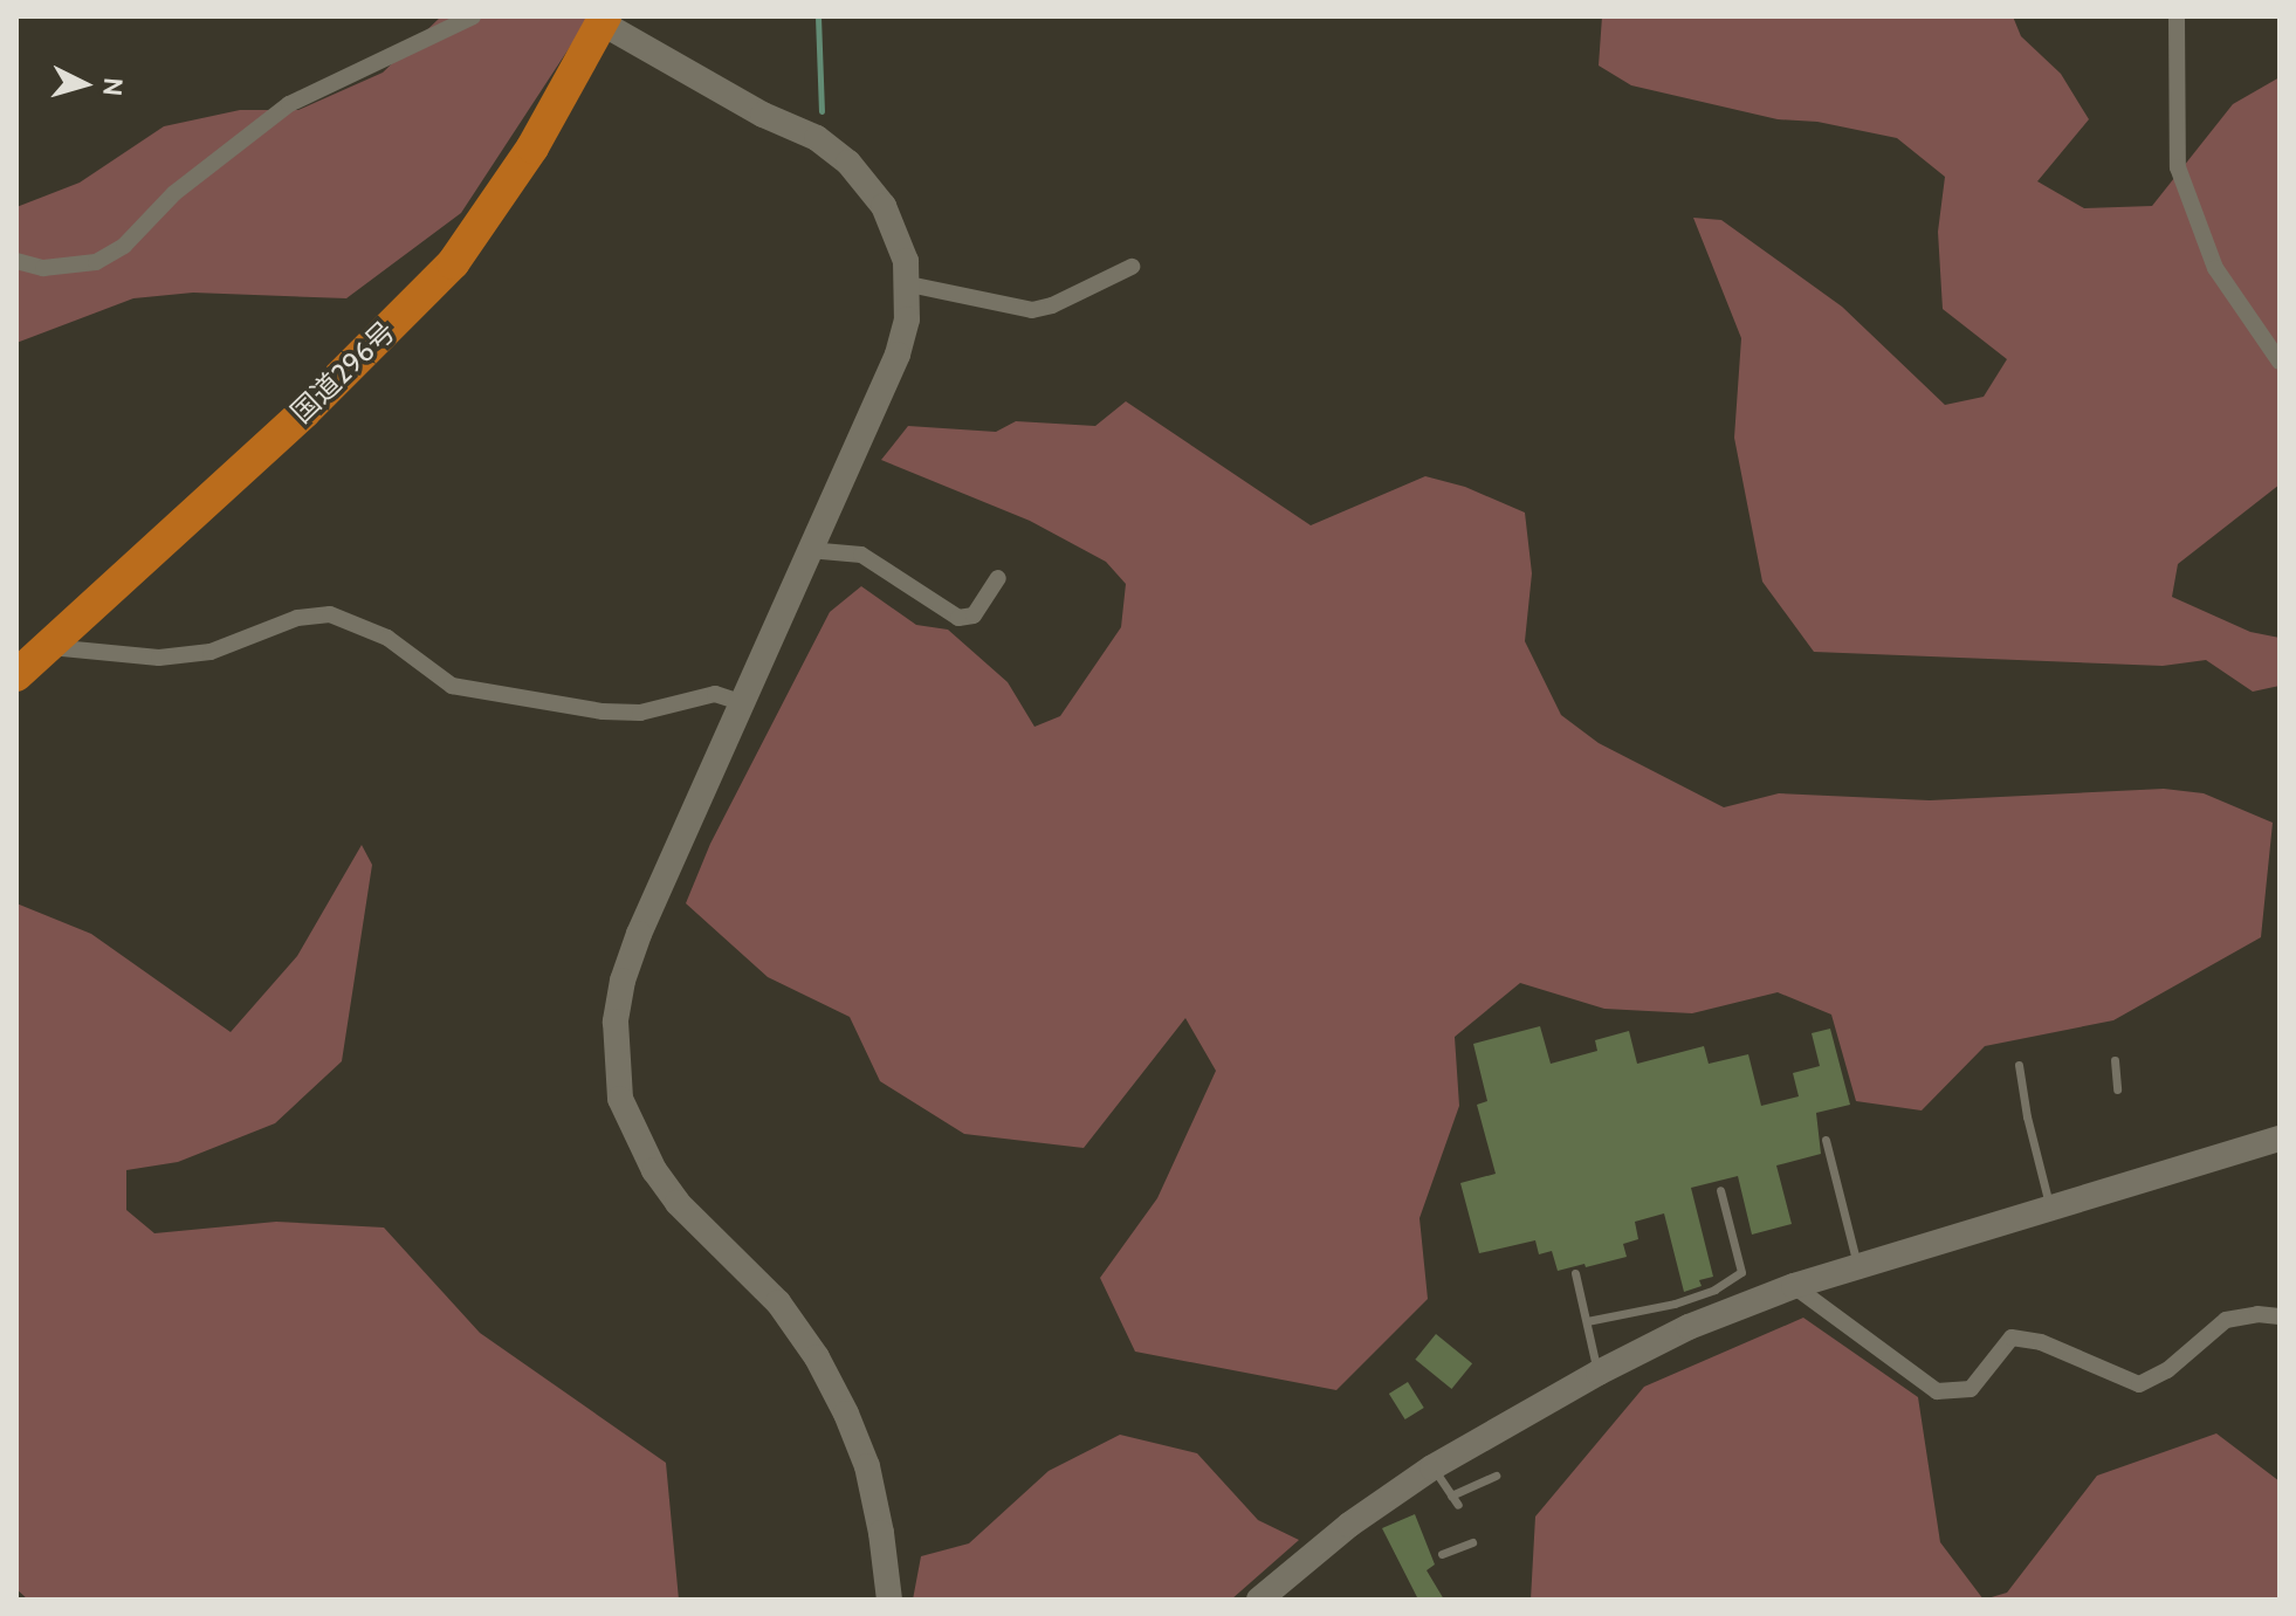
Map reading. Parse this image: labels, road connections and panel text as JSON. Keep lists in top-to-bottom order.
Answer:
{
  "streets": {
    "highway": ["国道296号"]
  },
  "north": "right"
}
